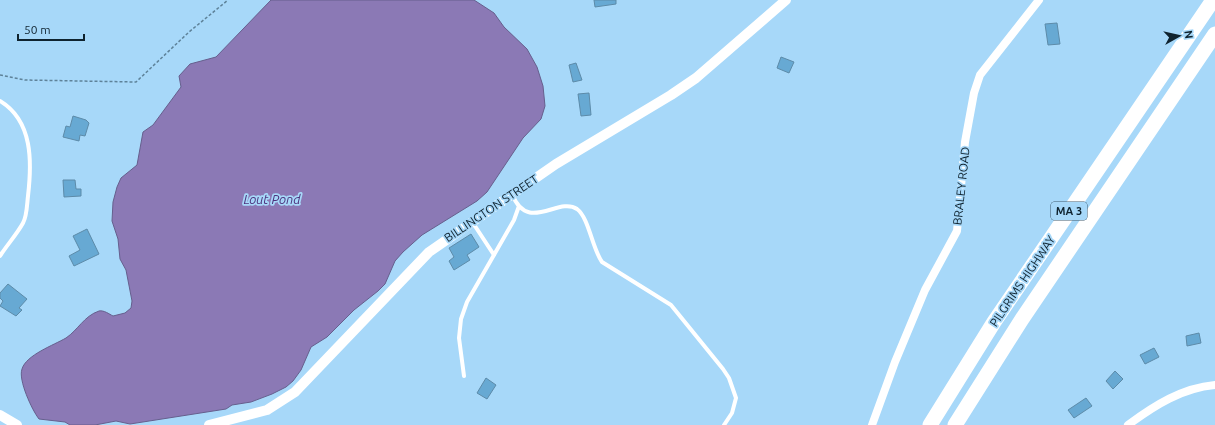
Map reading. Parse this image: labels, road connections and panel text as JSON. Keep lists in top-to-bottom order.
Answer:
{
  "streets": {
    "highway": ["MA 3", "PILGRIMS HIGHWAY"],
    "street": ["BRALEY ROAD", "BILLINGTON STREET"]
  },
  "water": ["Lout Pond"],
  "scale_bar": "50 m",
  "north": "right"
}
